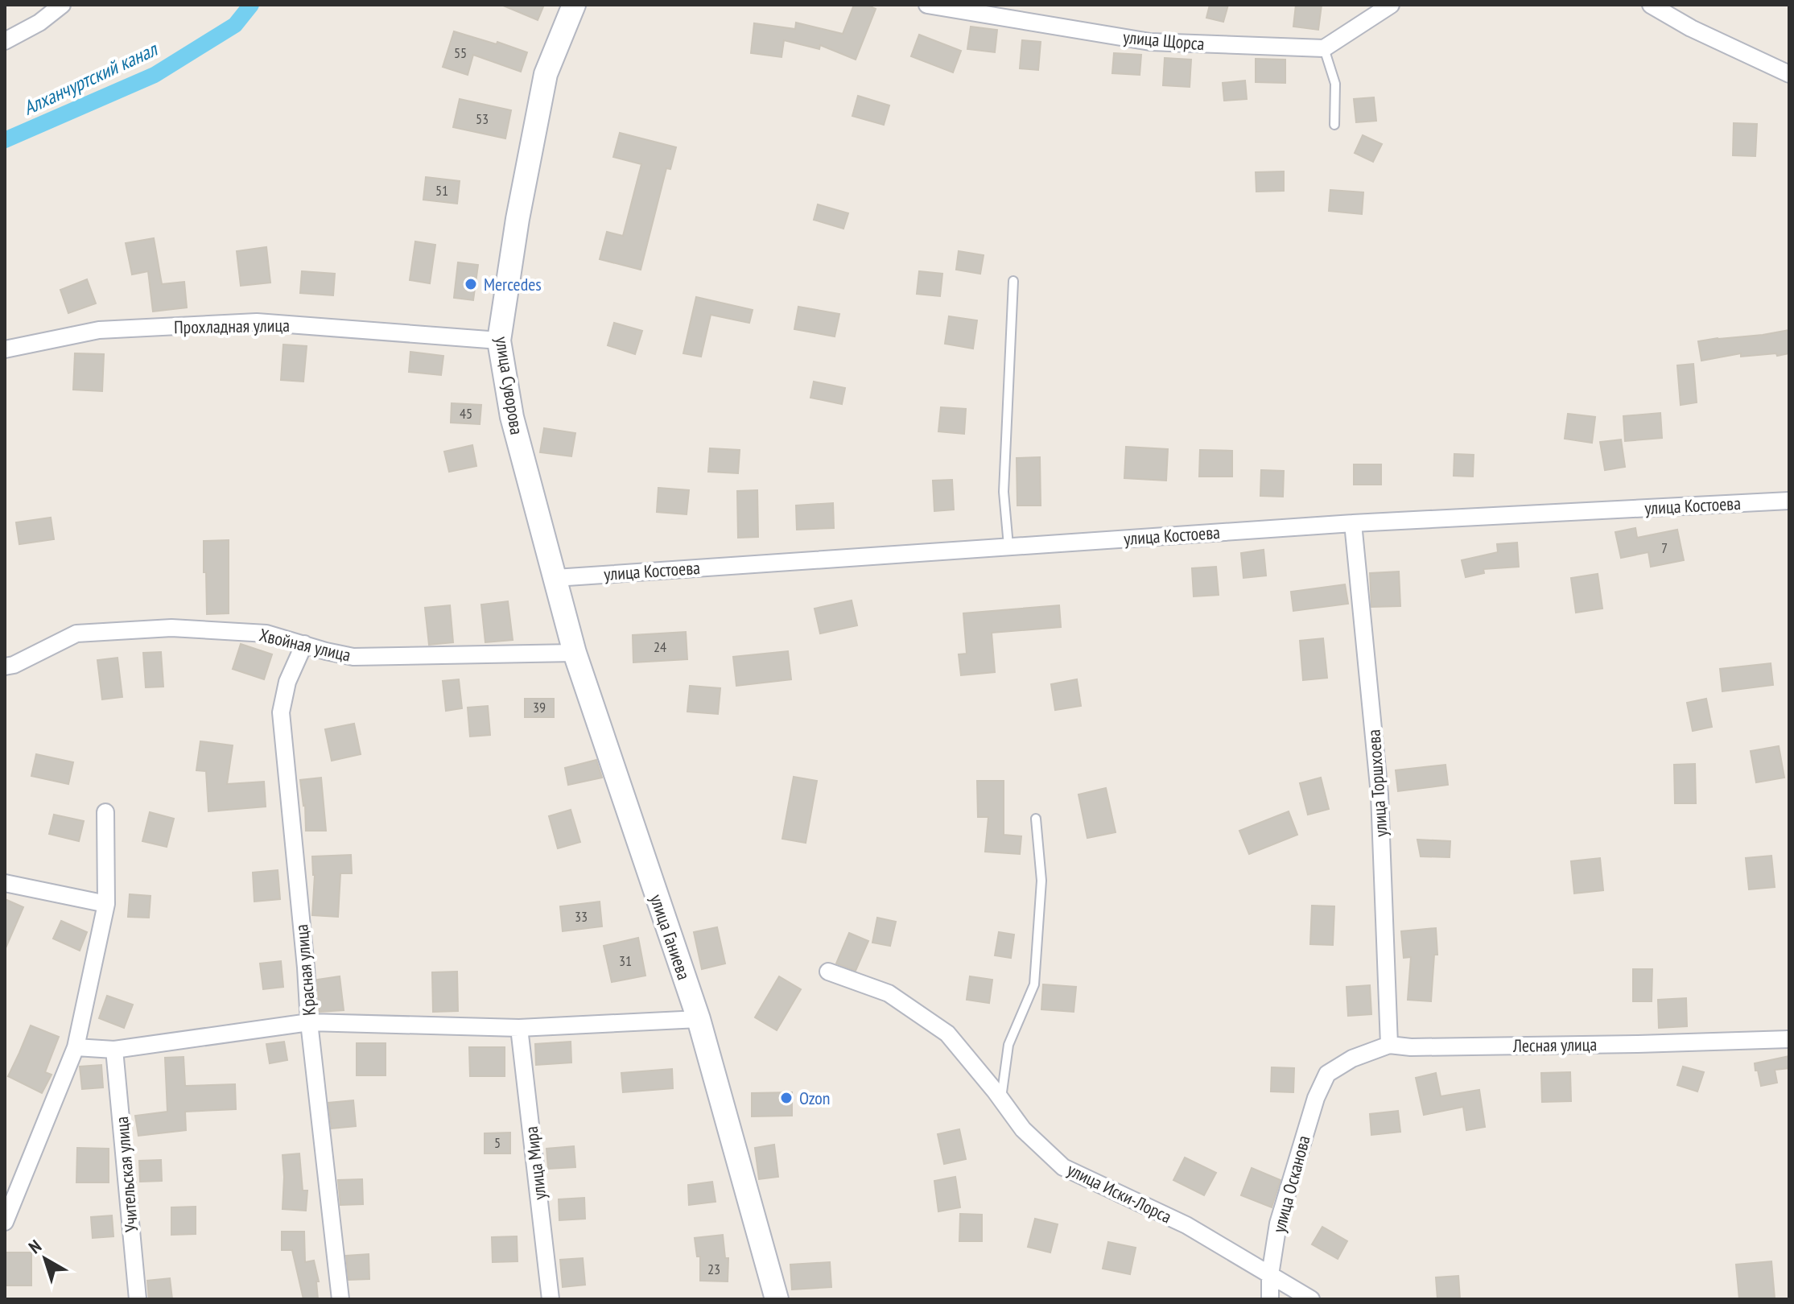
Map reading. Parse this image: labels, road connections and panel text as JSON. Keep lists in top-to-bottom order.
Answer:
{
  "streets": {
    "main road": ["улица Суворова", "улица Ганиева"],
    "street": [
      "улица Щорса",
      "Прохладная улица",
      "улица Костоева",
      "Хвойная улица",
      "улица Торшхоева",
      "Красная улица",
      "Лесная улица",
      "улица Мира",
      "Учительская улица",
      "улица Осканова",
      "улица Иски-Лорса"
    ]
  },
  "crossings": [
    ["Прохладная улица", "улица Суворова"],
    ["улица Суворова", "улица Костоева"],
    ["улица Суворова", "улица Ганиева"],
    ["улица Костоева", "улица Торшхоева"],
    ["улица Костоева", "улица Ганиева"],
    ["Хвойная улица", "улица Ганиева"],
    ["Хвойная улица", "Красная улица"],
    ["улица Торшхоева", "Лесная улица"],
    ["Лесная улица", "улица Осканова"],
    ["улица Осканова", "улица Иски-Лорса"]
  ],
  "water": ["Алханчуртский канал"],
  "places": ["Mercedes", "Ozon"],
  "house_numbers": [
    "55",
    "53",
    "51",
    "45",
    "7",
    "24",
    "39",
    "33",
    "31",
    "5",
    "23"
  ],
  "north": "top left"
}
